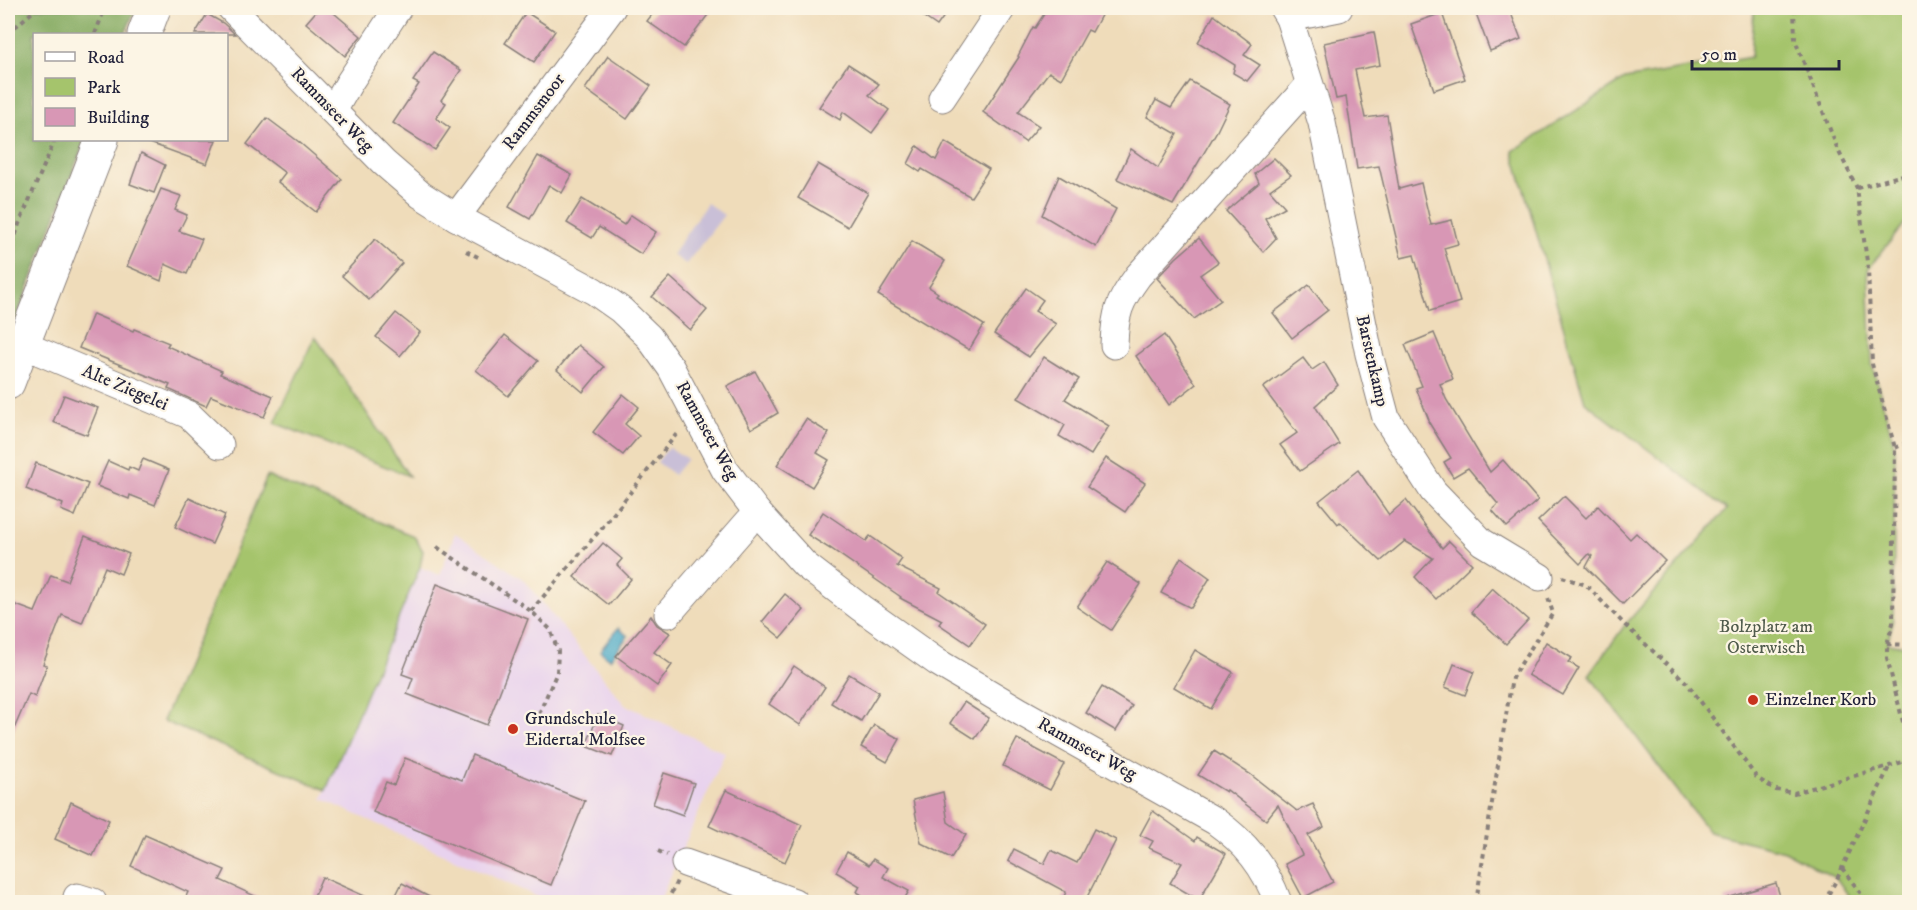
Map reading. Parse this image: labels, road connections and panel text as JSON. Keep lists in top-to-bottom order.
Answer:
{
  "streets": {
    "street": [
      "Rammseer Weg",
      "Rammsmoor",
      "Barstenkamp",
      "Alte Ziegelei"
    ]
  },
  "crossings": [
    ["Rammseer Weg", "Rammsmoor"]
  ],
  "parks": ["Bolzplatz am Osterwisch"],
  "places": ["Einzelner Korb", "Grundschule Eidertal Molfsee"],
  "legend": ["Road", "Park", "Building"],
  "scale_bar": "50 m"
}
